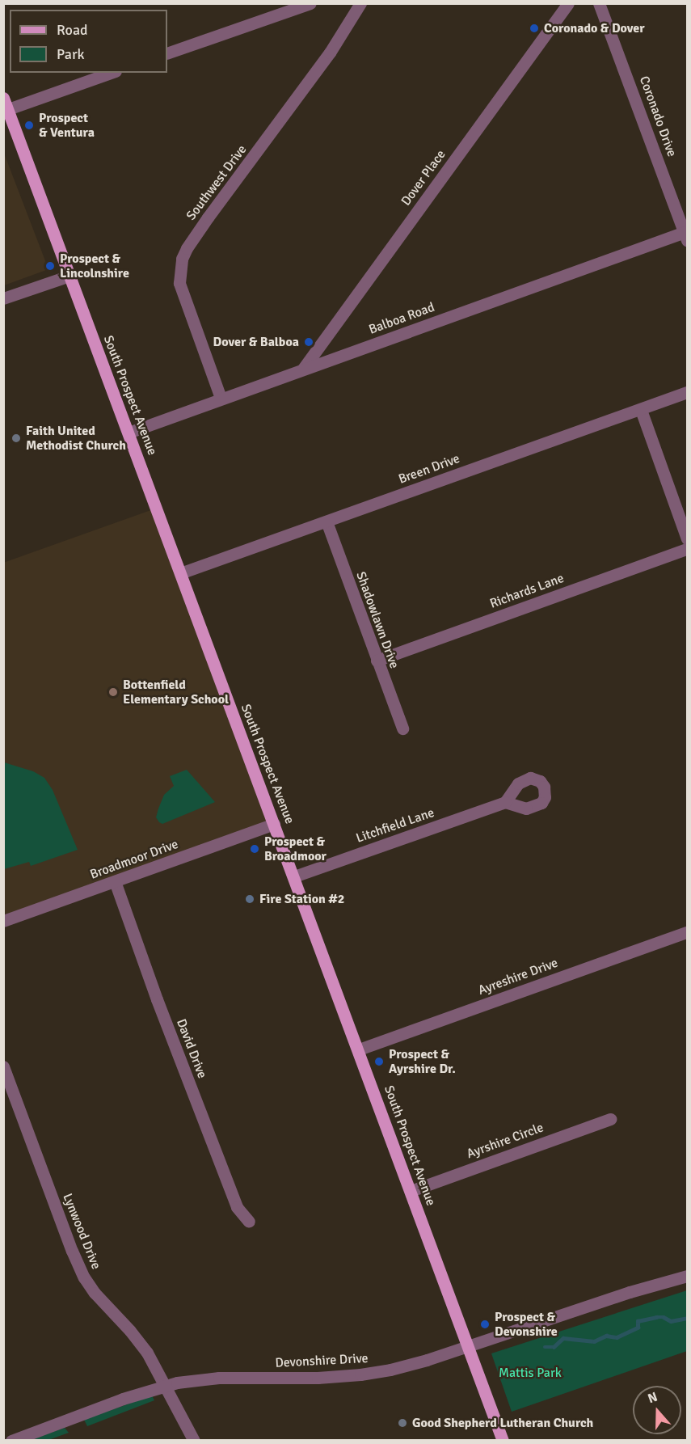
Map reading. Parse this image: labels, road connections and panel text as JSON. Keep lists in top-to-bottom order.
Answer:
{
  "streets": {
    "main road": ["South Prospect Avenue"],
    "street": [
      "Coronado Drive",
      "Dover Place",
      "Southwest Drive",
      "Balboa Road",
      "Breen Drive",
      "Richards Lane",
      "Shadowlawn Drive",
      "Litchfield Lane",
      "Broadmoor Drive",
      "Ayreshire Drive",
      "David Drive",
      "Ayrshire Circle",
      "Lynwood Drive",
      "Devonshire Drive"
    ]
  },
  "crossings": [
    ["Coronado Drive", "Balboa Road"],
    ["Dover Place", "Balboa Road"],
    ["Southwest Drive", "Balboa Road"],
    ["Balboa Road", "South Prospect Avenue"],
    ["South Prospect Avenue", "Breen Drive"],
    ["South Prospect Avenue", "Litchfield Lane"],
    ["South Prospect Avenue", "Broadmoor Drive"],
    ["South Prospect Avenue", "Ayreshire Drive"],
    ["South Prospect Avenue", "Ayrshire Circle"],
    ["South Prospect Avenue", "Devonshire Drive"],
    ["Breen Drive", "Shadowlawn Drive"],
    ["Richards Lane", "Shadowlawn Drive"],
    ["Broadmoor Drive", "David Drive"],
    ["Lynwood Drive", "Devonshire Drive"]
  ],
  "parks": ["Mattis Park"],
  "places": [
    "Coronado & Dover",
    "Prospect & Ventura",
    "Prospect & Lincolnshire",
    "Dover & Balboa",
    "Faith United Methodist Church",
    "Bottenfield Elementary School",
    "Prospect & Broadmoor",
    "Fire Station #2",
    "Prospect & Ayrshire Dr.",
    "Prospect & Devonshire",
    "Good Shepherd Lutheran Church"
  ],
  "legend": ["Road", "Park"],
  "north": "top"
}
